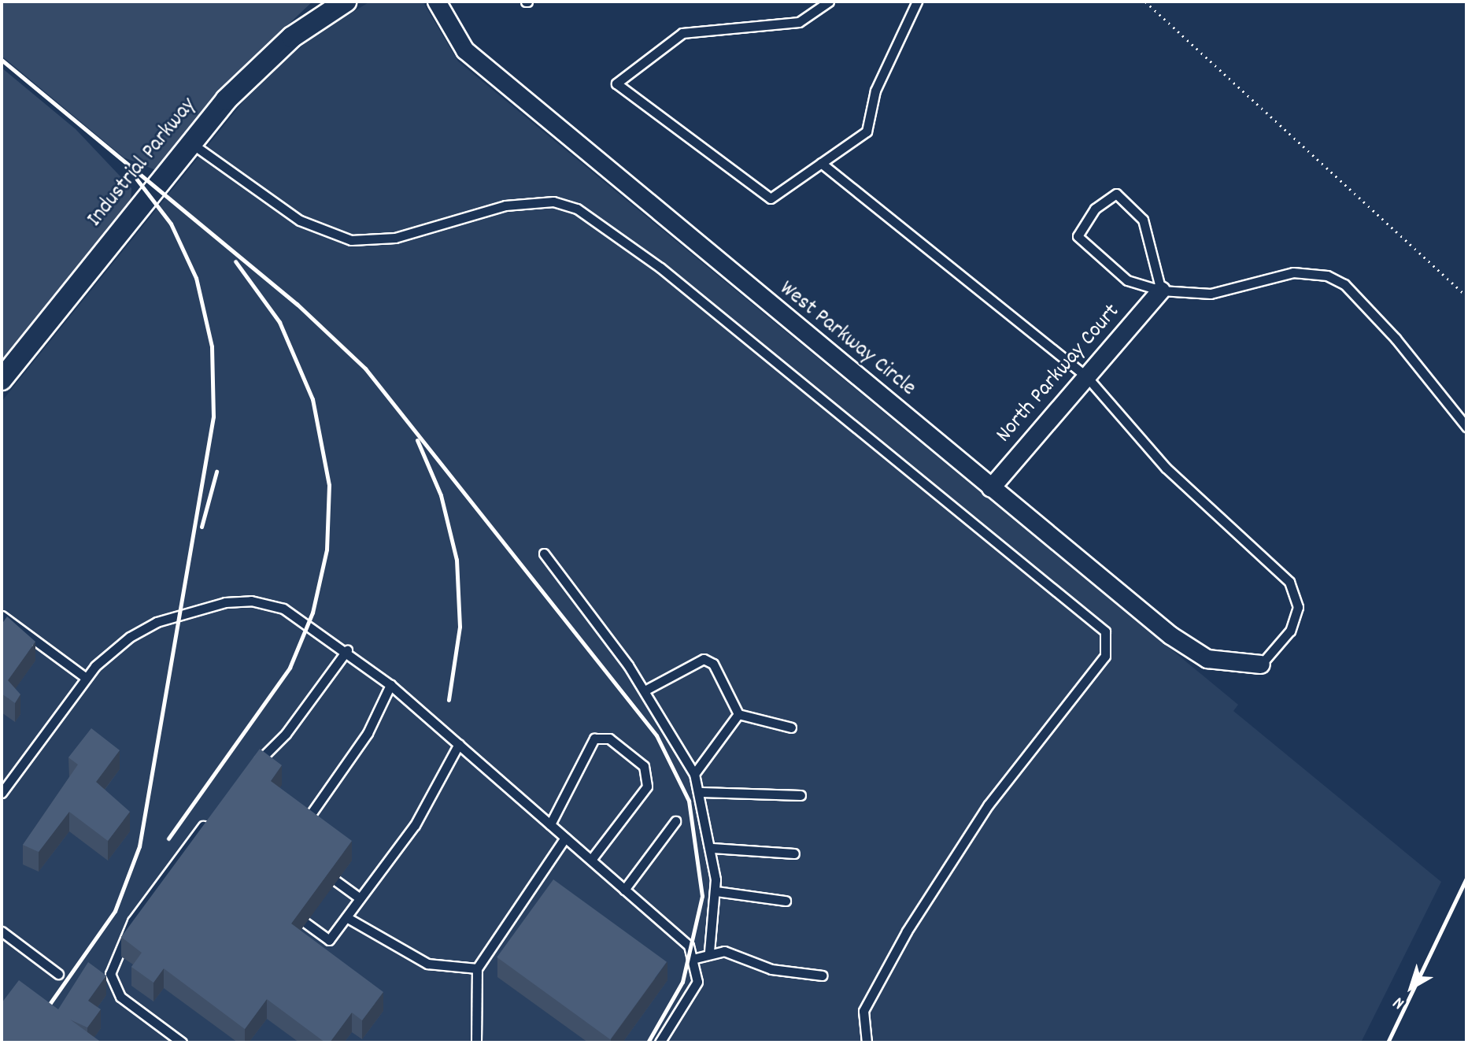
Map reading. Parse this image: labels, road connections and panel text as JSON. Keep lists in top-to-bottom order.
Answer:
{
  "streets": {
    "street": ["Industrial Parkway", "West Parkway Circle", "North Parkway Court"]
  },
  "crossings": [
    ["West Parkway Circle", "North Parkway Court"]
  ],
  "north": "bottom left"
}
